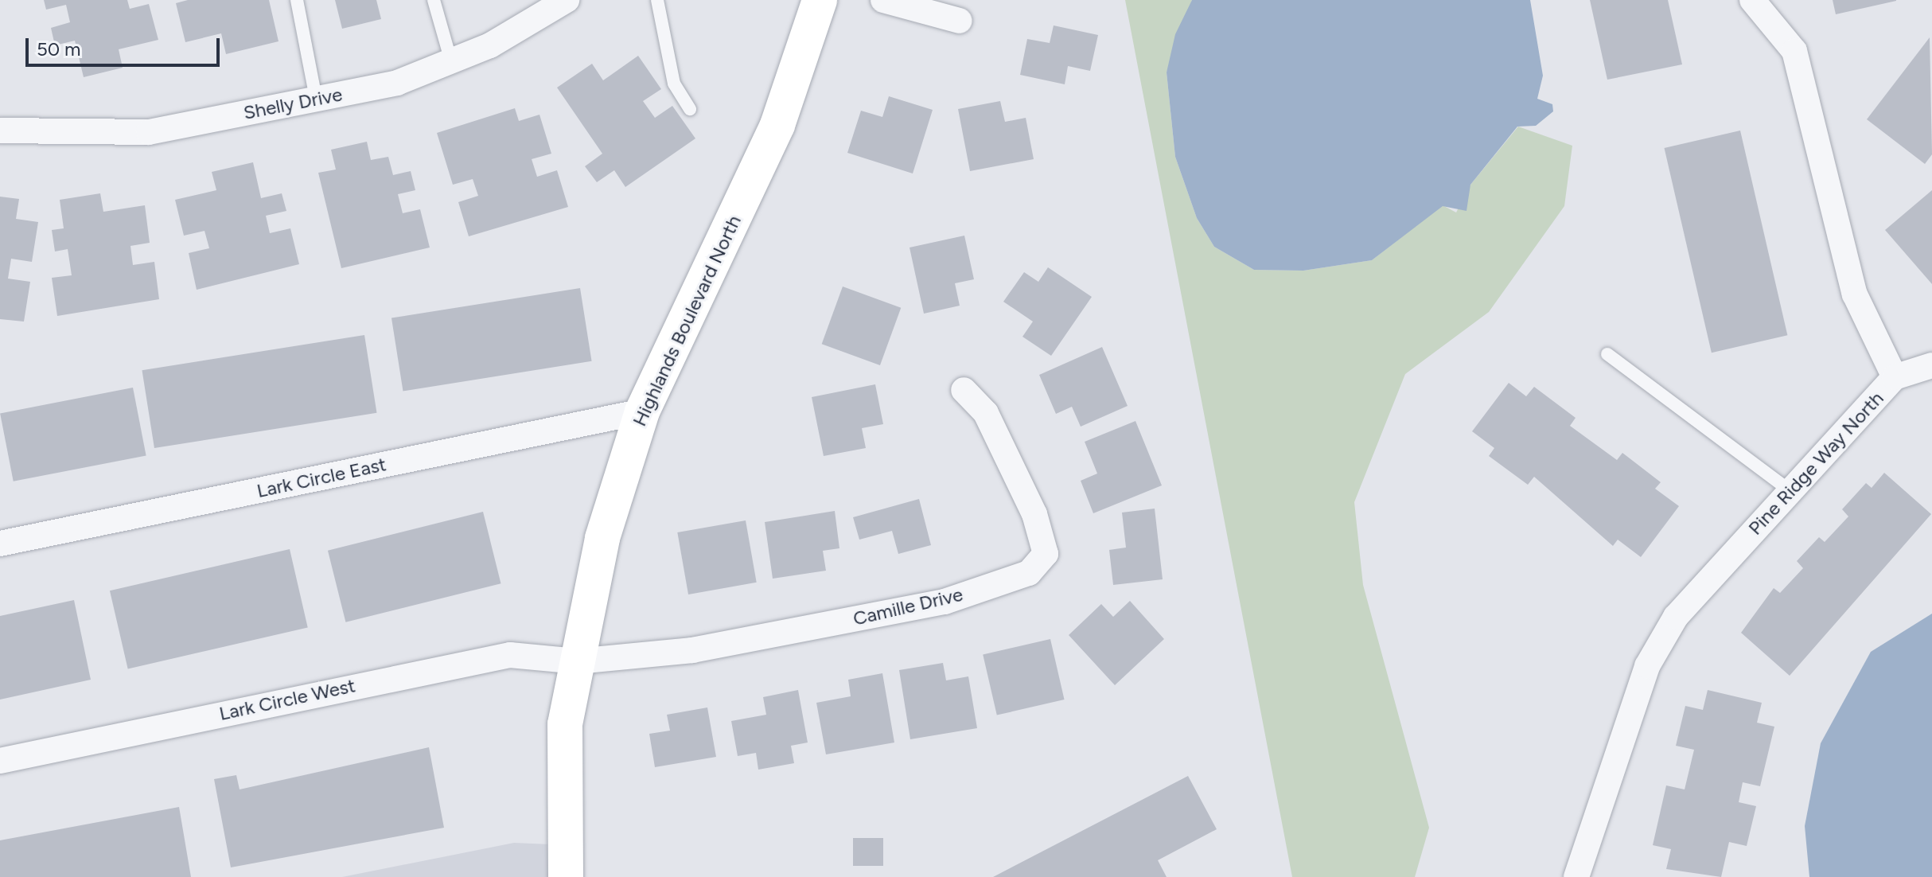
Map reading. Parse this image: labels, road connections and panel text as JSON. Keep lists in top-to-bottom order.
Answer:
{
  "streets": {
    "street": [
      "Shelly Drive",
      "Highlands Boulevard North",
      "Pine Ridge Way North",
      "Lark Circle East",
      "Camille Drive",
      "Lark Circle West"
    ]
  },
  "crossings": [
    ["Highlands Boulevard North", "Lark Circle East"],
    ["Highlands Boulevard North", "Camille Drive"],
    ["Highlands Boulevard North", "Lark Circle West"],
    ["Camille Drive", "Lark Circle West"]
  ],
  "scale_bar": "50 m"
}
